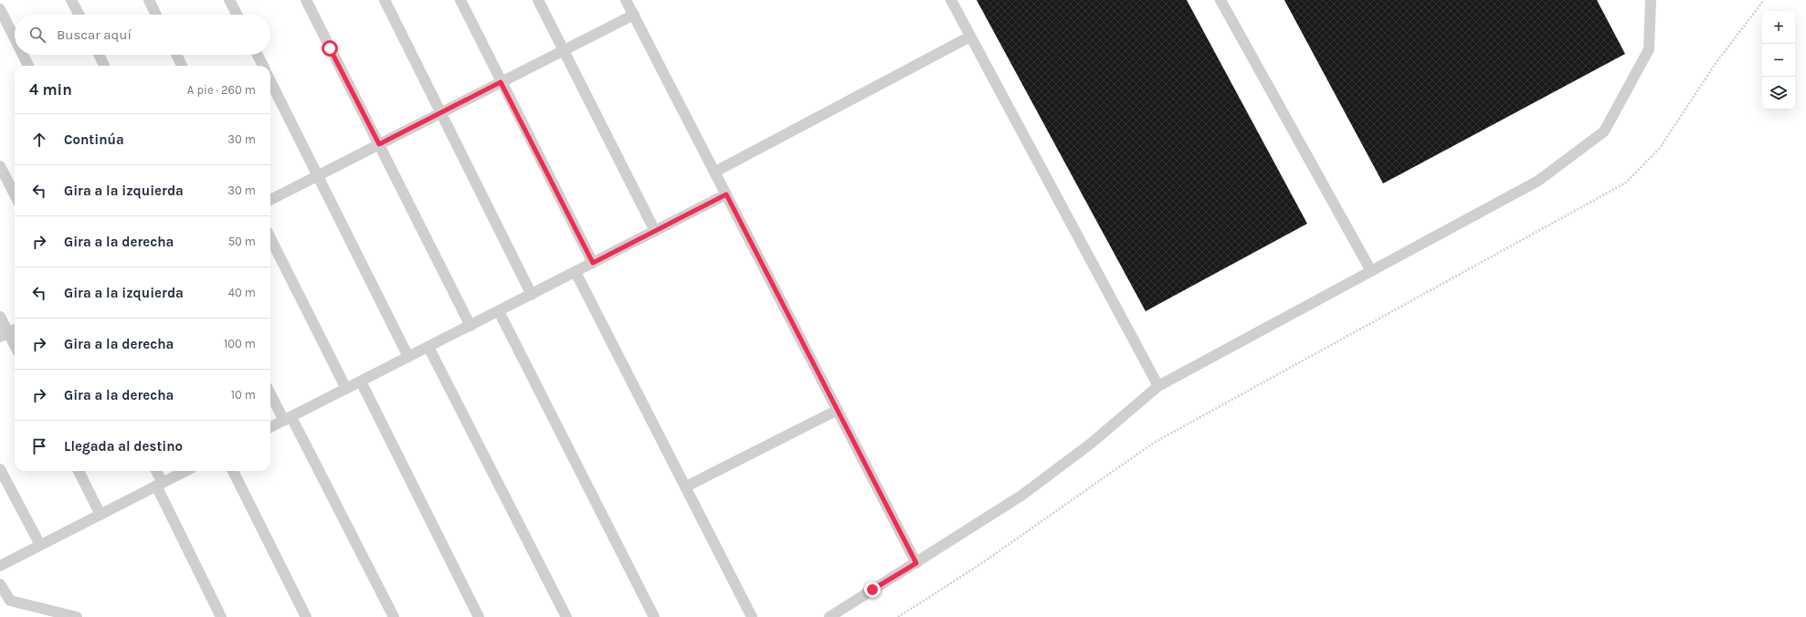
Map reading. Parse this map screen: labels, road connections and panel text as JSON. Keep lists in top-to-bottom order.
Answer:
{
  "page": {
    "map_buttons": ["+", "−"],
    "search": "Buscar aquí",
    "heading": ["4 min", "A pie · 260 m"],
    "list": [
      ["Continúa", "30 m"],
      ["Gira a la izquierda", "30 m"],
      ["Gira a la derecha", "50 m"],
      ["Gira a la izquierda", "40 m"],
      ["Gira a la derecha", "100 m"],
      ["Gira a la derecha", "10 m"],
      "Llegada al destino"
    ]
  }
}
